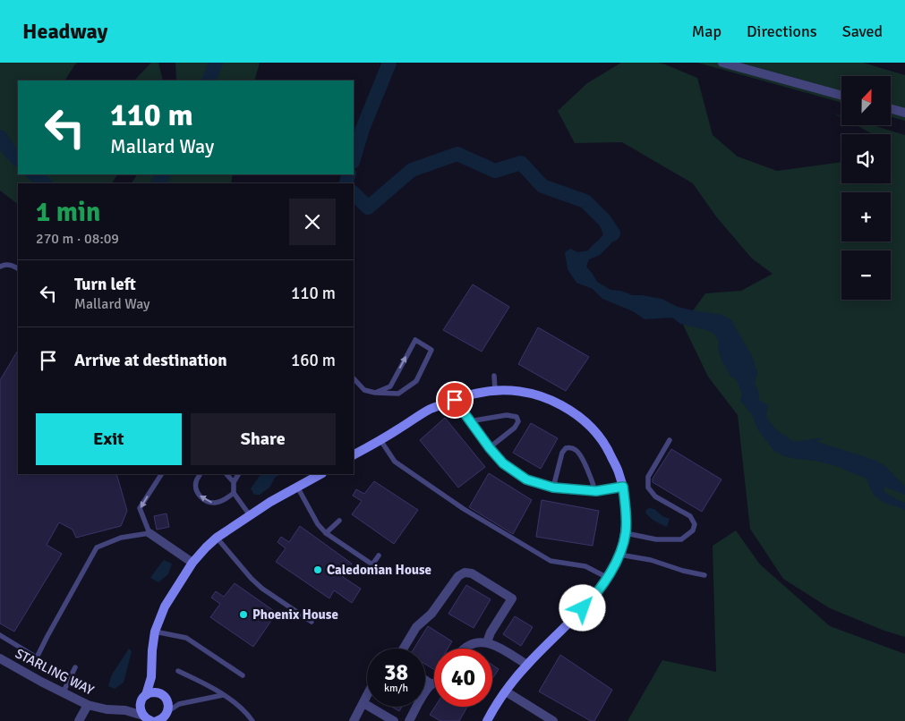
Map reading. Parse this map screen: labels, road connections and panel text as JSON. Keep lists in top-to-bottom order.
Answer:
{
  "streets": {
    "street": ["STARLING WAY"]
  },
  "places": ["Caledonian House", "Phoenix House"],
  "north": "top",
  "page": {
    "header": "Headway",
    "nav": ["Map", "Directions", "Saved"],
    "map_buttons": ["+", "−"],
    "turn": ["110 m", "Mallard Way"],
    "heading": ["1 min", "270 m · 08:09"],
    "list": [
      {
        "name": "Turn left",
        "note": "Mallard Way",
        "value": "110 m"
      },
      {
        "name": "Arrive at destination",
        "value": "160 m"
      }
    ],
    "buttons": ["Exit", "Share"],
    "speed": "38 km/h",
    "limit": "40"
  }
}
